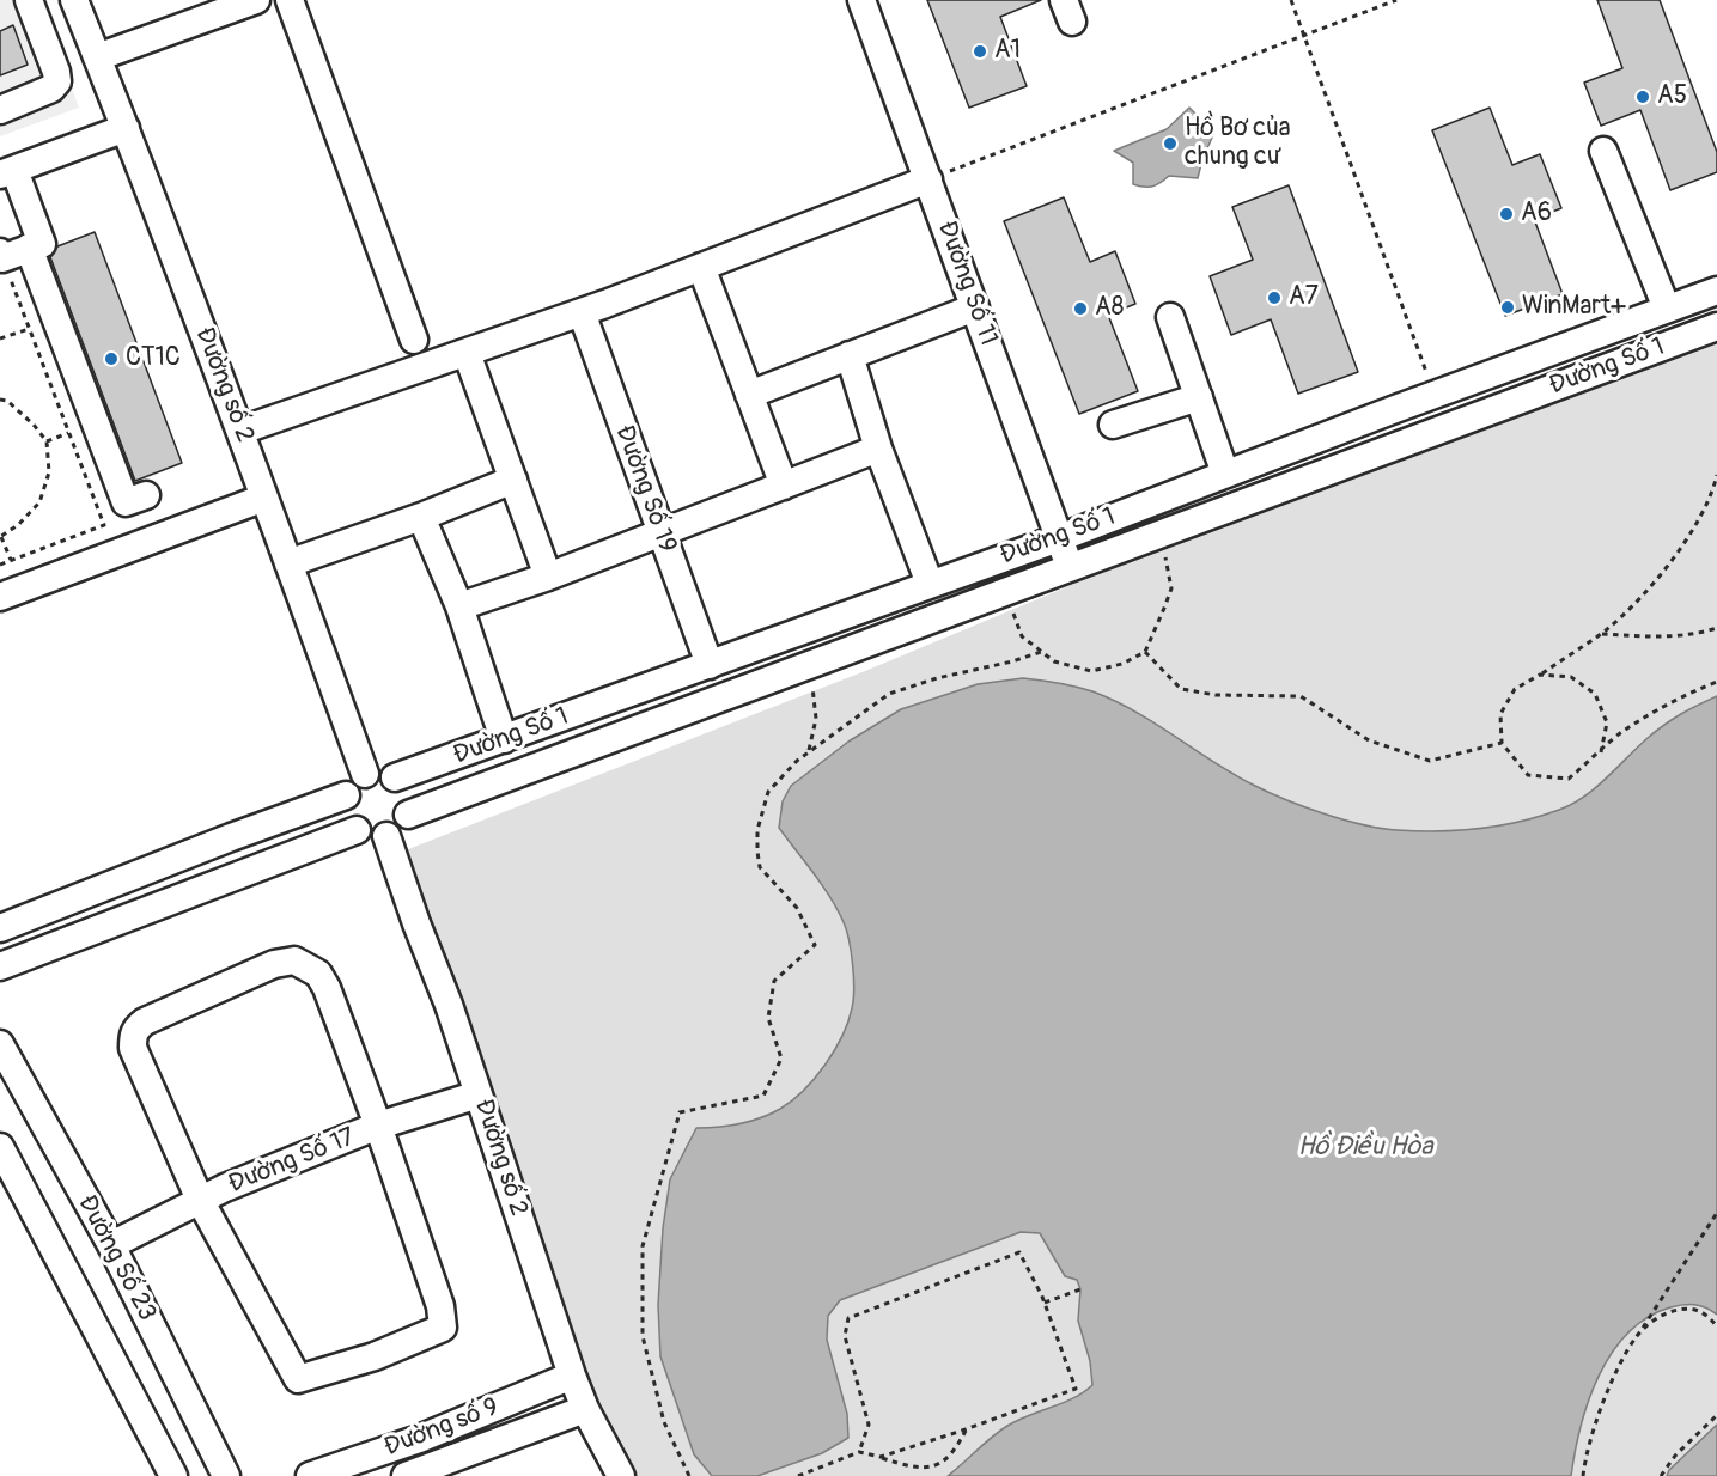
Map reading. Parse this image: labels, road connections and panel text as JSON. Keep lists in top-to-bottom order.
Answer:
{
  "streets": {
    "street": [
      "Đường Số 11",
      "Đường Số 1",
      "Đường số 2",
      "Đường Số 19",
      "Đường Số 17",
      "Đường Số 23",
      "Đường số 9"
    ]
  },
  "crossings": [
    ["Đường Số 11", "Đường Số 1"],
    ["Đường Số 1", "Đường số 2"],
    ["Đường Số 1", "Đường Số 19"],
    ["Đường số 2", "Đường Số 17"],
    ["Đường số 2", "Đường số 9"],
    ["Đường Số 17", "Đường Số 23"]
  ],
  "water": ["Hồ Điều Hòa"],
  "places": [
    "A1",
    "A5",
    "Hồ Bơ của chung cư",
    "A6",
    "A7",
    "WinMart+",
    "A8",
    "CT1C"
  ]
}
